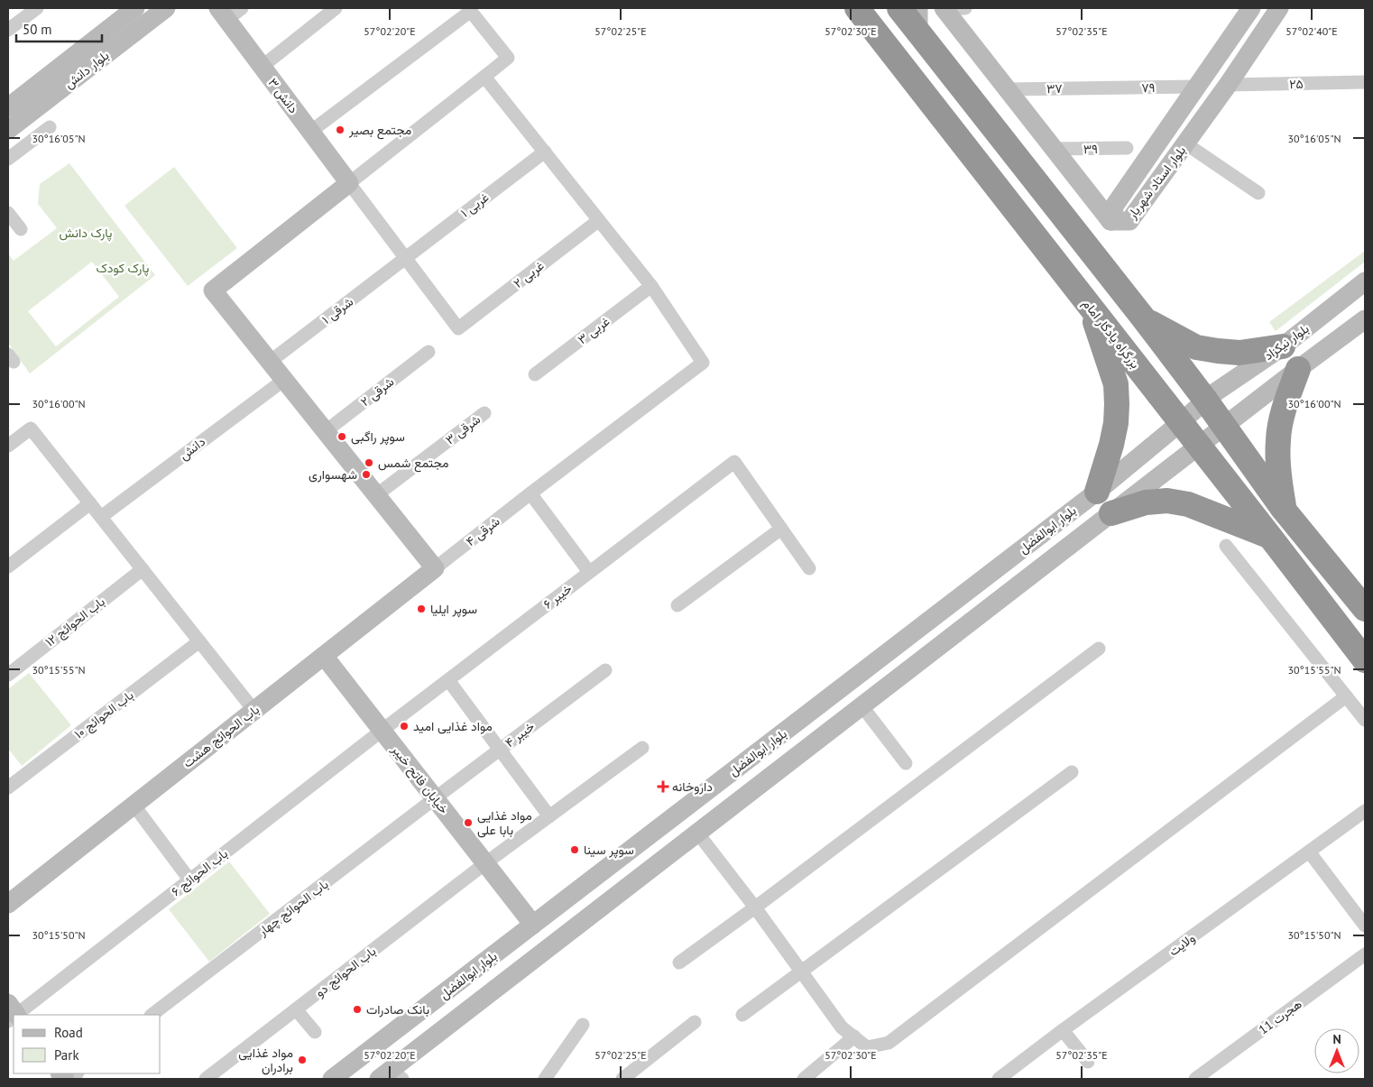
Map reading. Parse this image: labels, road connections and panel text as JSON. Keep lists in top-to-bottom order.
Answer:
{
  "streets": {
    "highway": ["بزرگراه یادگار امام"],
    "street": [
      "بلوار دانش",
      "۲۵",
      "۷۹",
      "۳۷",
      "دانش ۳",
      "۳۹",
      "بلوار استاد شهریار",
      "۱ غربی",
      "۲ غربی",
      "۱ شرقی",
      "۳ غربی",
      "بلوار نیکزاد",
      "۲ شرقی",
      "۳ شرقی",
      "دانش",
      "بلوار ابوالفضل",
      "۴ شرقی",
      "خیبر ۶",
      "باب الحوائج ۱۲",
      "باب الحوائج ۱۰",
      "خیبر ۴",
      "باب الحوائج هشت",
      "خیابان فاتح خیبر",
      "باب الحوائج ۶",
      "باب الحوائج چهار",
      "ولایت",
      "باب الحوائج دو",
      "هجرت 11"
    ]
  },
  "crossings": [
    ["۲۵", "بلوار استاد شهریار"],
    ["۷۹", "۳۷"],
    ["۷۹", "بلوار استاد شهریار"],
    ["۱ غربی", "۲ غربی"],
    ["۱ غربی", "۱ شرقی"],
    ["۲ غربی", "۱ شرقی"],
    ["۳ غربی", "۴ شرقی"],
    ["بزرگراه یادگار امام", "بلوار نیکزاد"],
    ["بزرگراه یادگار امام", "بلوار ابوالفضل"],
    ["بلوار نیکزاد", "بلوار ابوالفضل"],
    ["بلوار ابوالفضل", "خیابان فاتح خیبر"],
    ["۴ شرقی", "باب الحوائج هشت"],
    ["خیبر ۶", "خیابان فاتح خیبر"],
    ["خیبر ۶", "باب الحوائج ۶"],
    ["خیبر ۴", "خیابان فاتح خیبر"],
    ["خیبر ۴", "باب الحوائج چهار"],
    ["باب الحوائج هشت", "خیابان فاتح خیبر"],
    ["خیابان فاتح خیبر", "باب الحوائج ۶"],
    ["خیابان فاتح خیبر", "باب الحوائج چهار"],
    ["خیابان فاتح خیبر", "باب الحوائج دو"]
  ],
  "parks": ["پارک دانش", "پارک کودک"],
  "places": {
    "other": [
      "مجتمع بصیر",
      "سوپر راگبی",
      "مجتمع شمس",
      "شهسواری",
      "سوپر ایلیا",
      "مواد غذایی امید",
      "مواد غذایی بابا علی",
      "سوپر سینا",
      "بانک صادرات",
      "مواد غذایی برادران"
    ],
    "health": ["داروخانه"]
  },
  "legend": ["Road", "Park"],
  "scale_bar": "50 m",
  "north": "top",
  "coordinates": [
    "57°02'20\"E",
    "57°02'25\"E",
    "57°02'30\"E",
    "57°02'35\"E",
    "57°02'40\"E",
    "30°16'05\"N",
    "30°16'00\"N",
    "30°15'55\"N",
    "30°15'50\"N"
  ]
}
